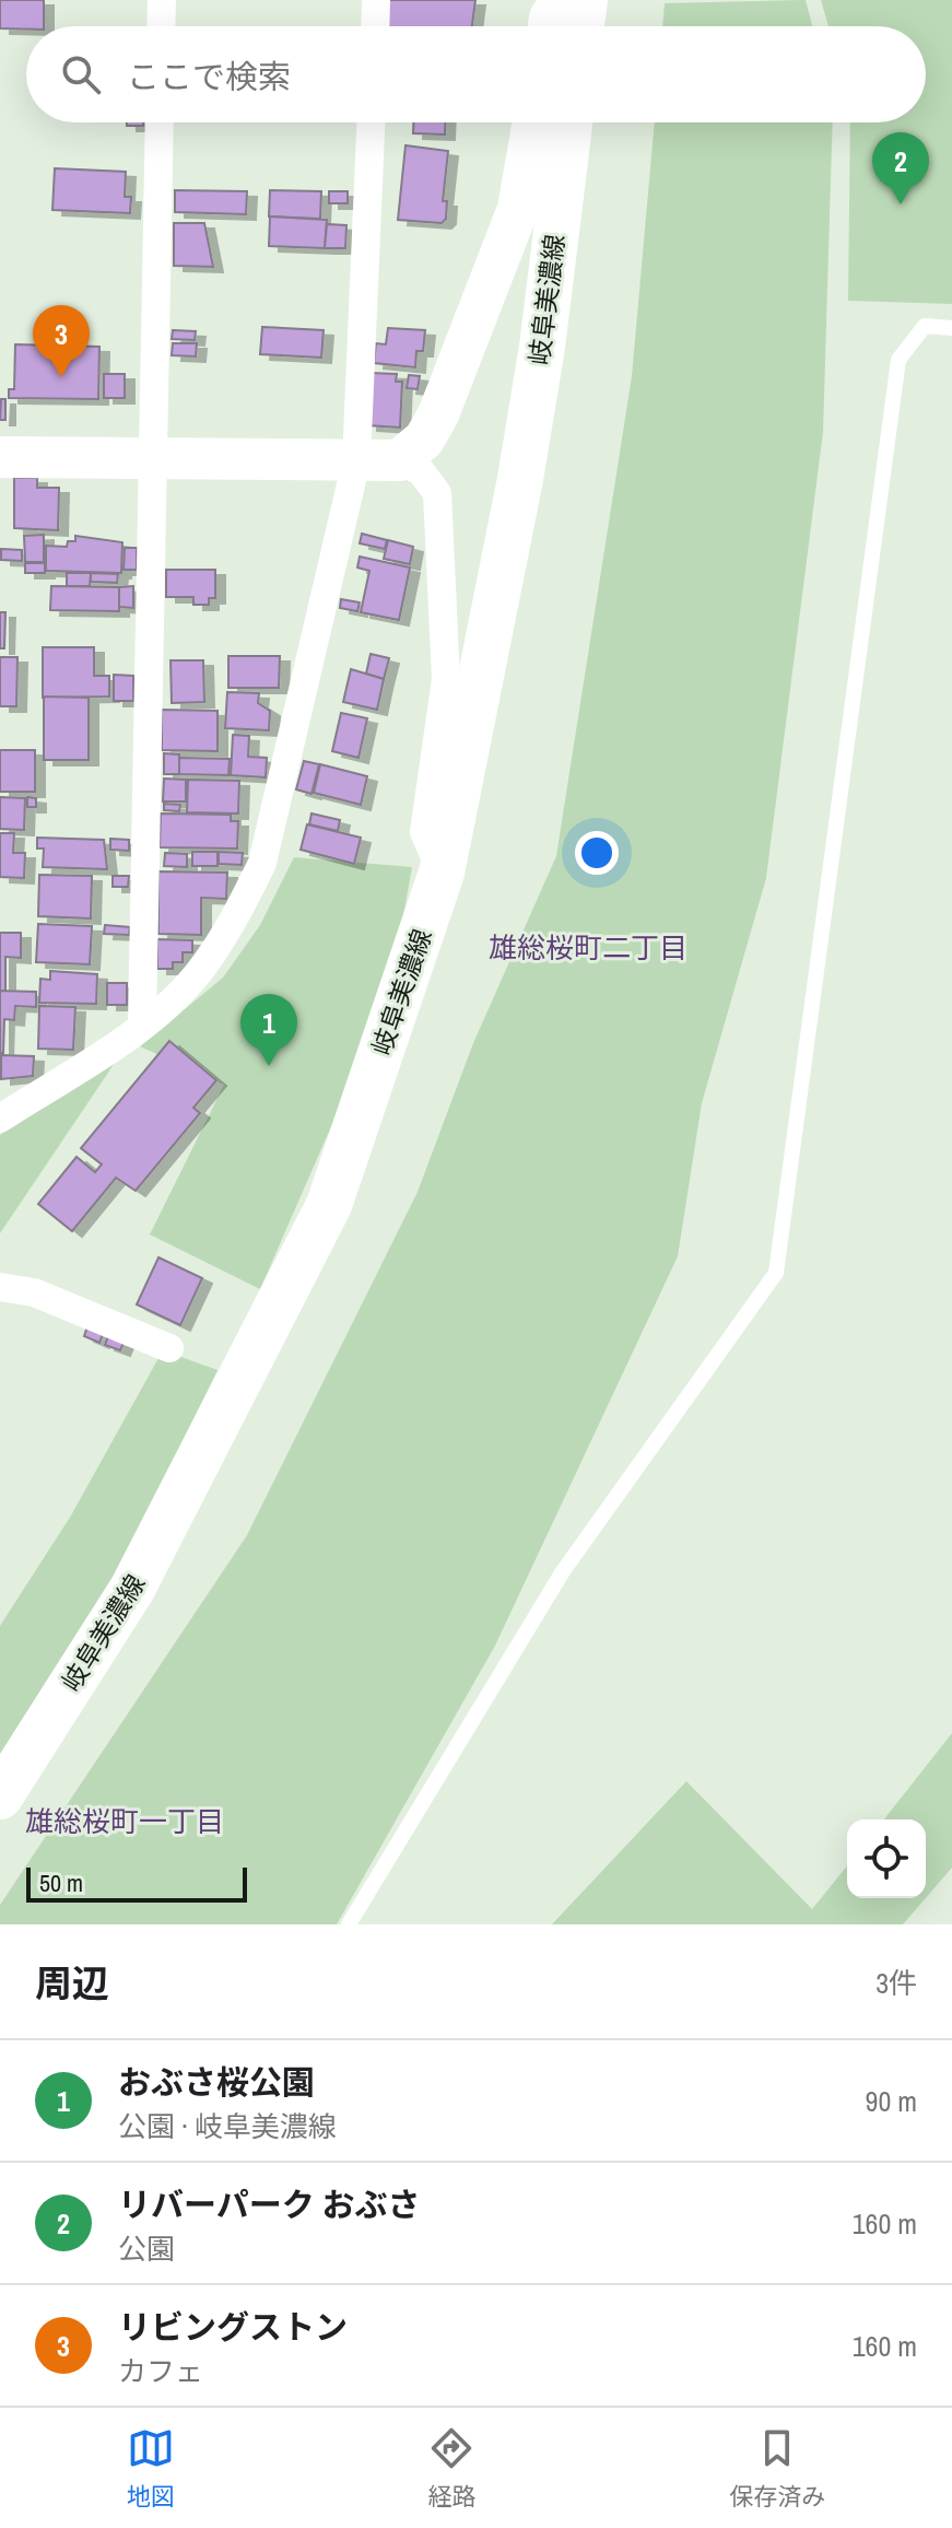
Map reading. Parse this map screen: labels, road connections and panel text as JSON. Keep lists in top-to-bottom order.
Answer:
{
  "streets": {
    "main road": ["岐阜美濃線"]
  },
  "districts": ["雄総桜町二丁目", "雄総桜町一丁目"],
  "scale_bar": "50 m",
  "page": {
    "search": "ここで検索",
    "pins": ["2", "3", "1"],
    "scale": "50 m",
    "heading": ["周辺", "3件"],
    "list": [
      {
        "mark": "1",
        "name": "おぶさ桜公園",
        "note": "公園 · 岐阜美濃線",
        "value": "90 m"
      },
      {
        "mark": "2",
        "name": "リバーパーク おぶさ",
        "note": "公園",
        "value": "160 m"
      },
      {
        "mark": "3",
        "name": "リビングストン",
        "note": "カフェ",
        "value": "160 m"
      }
    ],
    "nav": ["地図", "経路", "保存済み"]
  }
}
